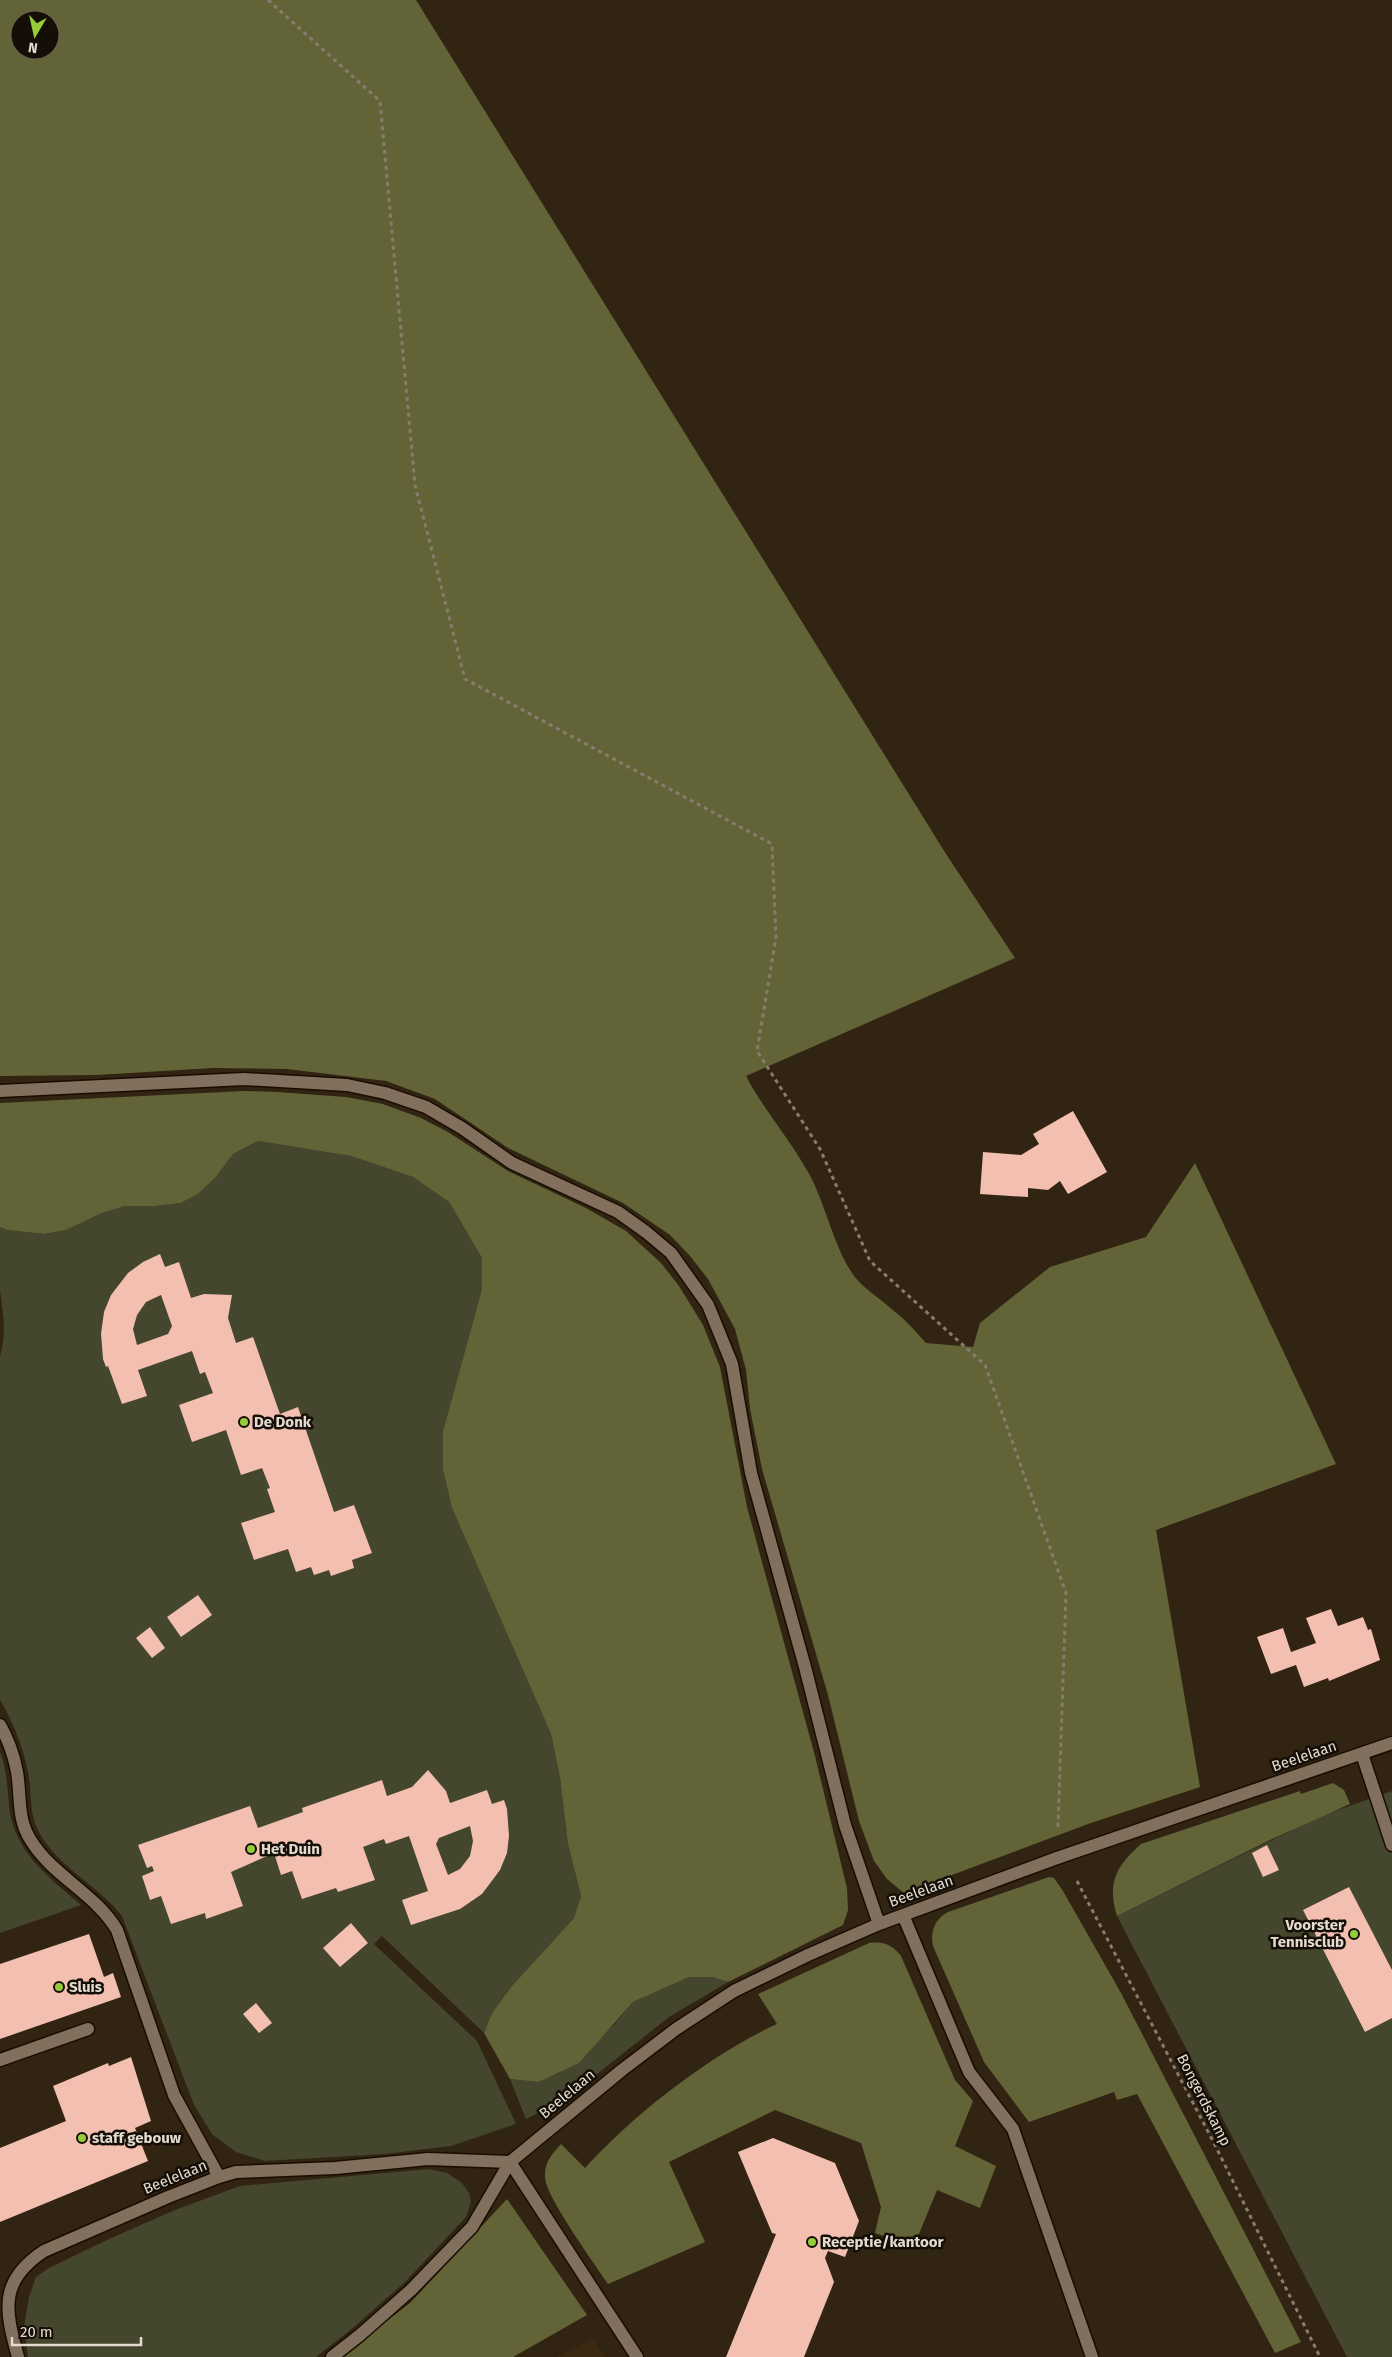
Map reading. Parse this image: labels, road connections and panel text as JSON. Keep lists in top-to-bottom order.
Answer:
{
  "streets": {
    "street": ["Beelelaan"],
    "path": ["Bongerdskamp"]
  },
  "crossings": [
    ["Beelelaan", "Bongerdskamp"]
  ],
  "places": [
    "De Donk",
    "Het Duin",
    "Voorster Tennisclub",
    "Sluis",
    "staff gebouw",
    "Receptie/kantoor"
  ],
  "scale_bar": "20 m",
  "north": "bottom"
}
